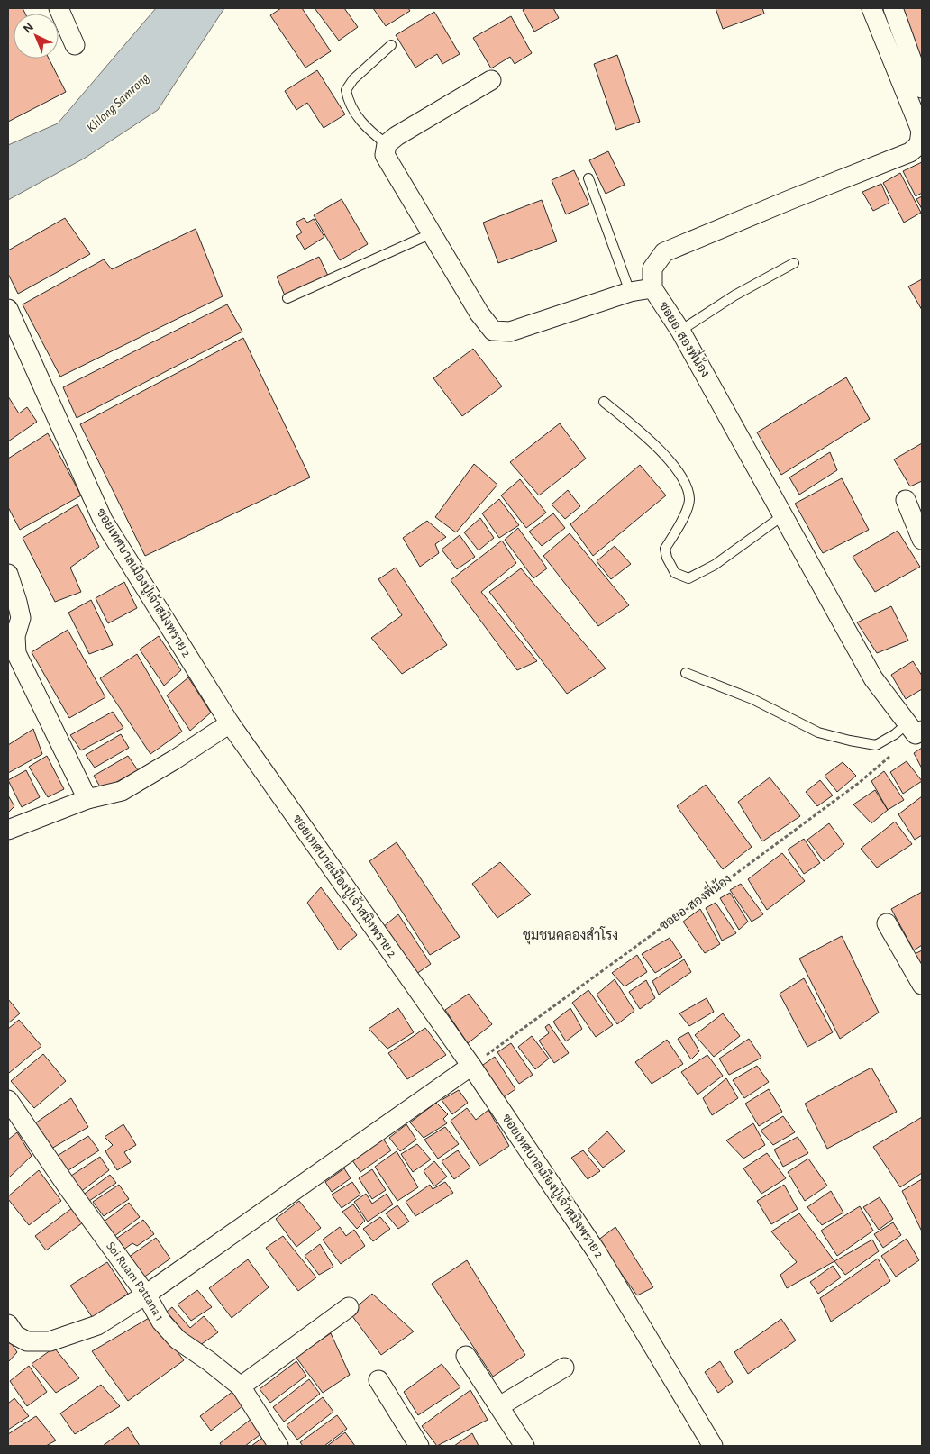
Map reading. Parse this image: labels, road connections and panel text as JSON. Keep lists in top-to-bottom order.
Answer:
{
  "streets": {
    "street": ["ซอยอ. สองพี่น้อง", "ซอยเทศบาลเมืองปู่เจ้าสมิงพราย 2", "Soi Ruam Pattana 1"]
  },
  "crossings": [
    ["ซอยอ. สองพี่น้อง", "ซอยเทศบาลเมืองปู่เจ้าสมิงพราย 2"]
  ],
  "districts": ["ชุมชนคลองสำโรง"],
  "water": ["Khlong Samrong"],
  "north": "top left"
}
